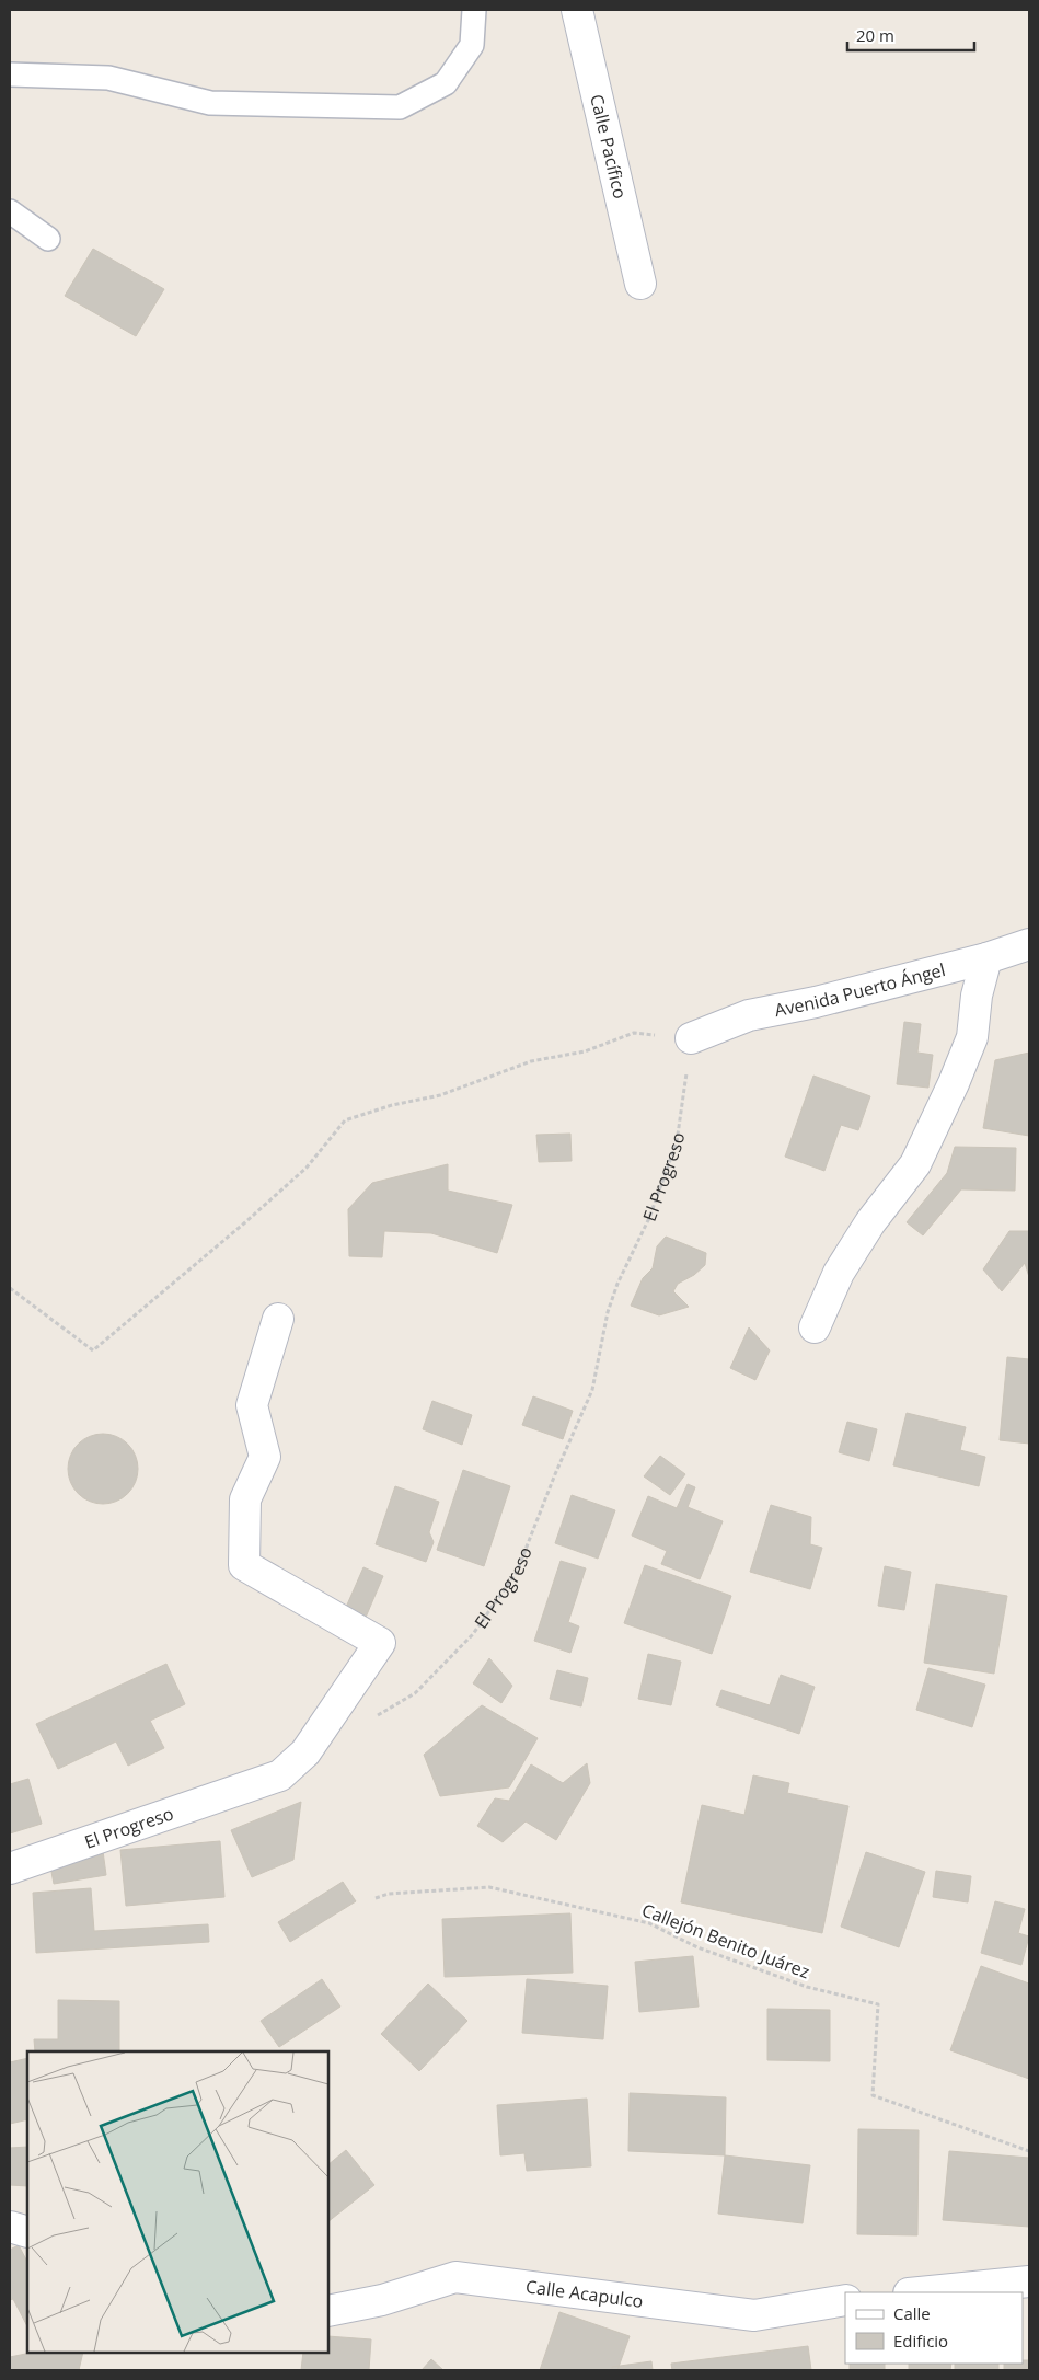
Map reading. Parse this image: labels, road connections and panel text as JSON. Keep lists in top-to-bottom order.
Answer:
{
  "streets": {
    "street": [
      "Calle Pacífico",
      "Avenida Puerto Ángel",
      "El Progreso",
      "Calle Acapulco"
    ],
    "path": ["Callejón Benito Juárez"]
  },
  "crossings": [
    ["Avenida Puerto Ángel", "El Progreso"]
  ],
  "legend": ["Calle", "Edificio"],
  "scale_bar": "20 m"
}
